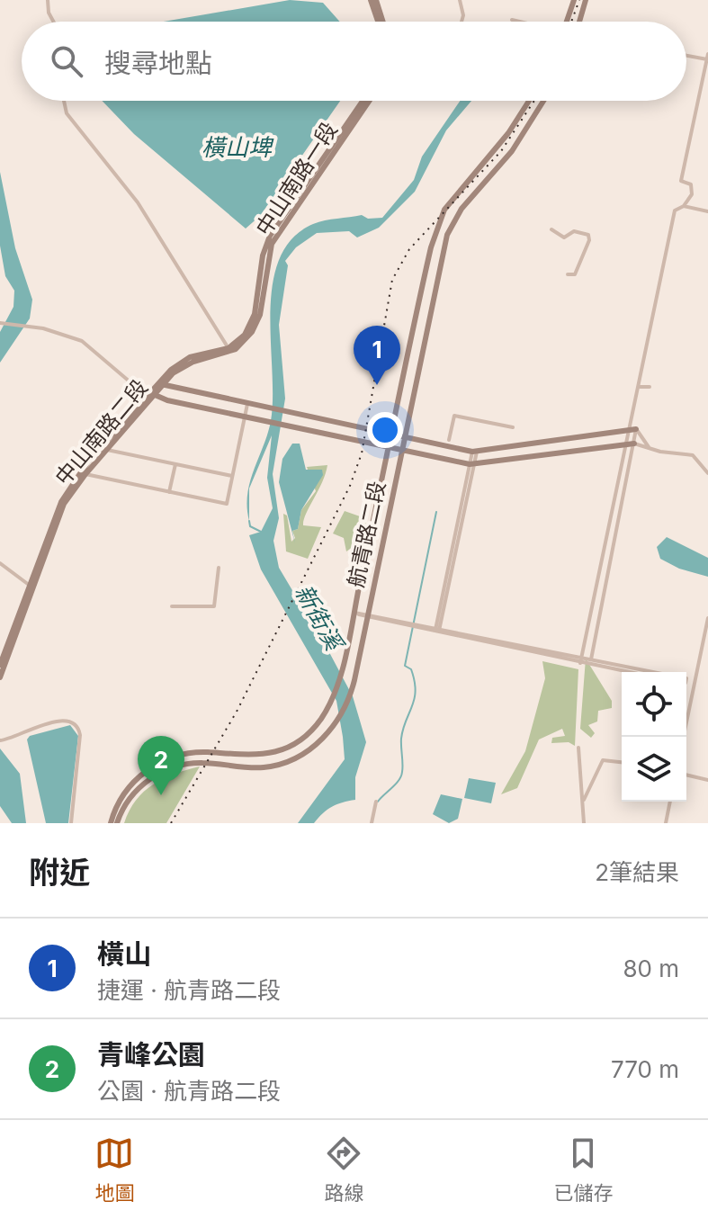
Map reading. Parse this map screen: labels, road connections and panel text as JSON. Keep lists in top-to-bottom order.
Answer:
{
  "streets": {
    "street": ["中山南路一段", "中山南路二段", "航青路二段"]
  },
  "crossings": [
    ["中山南路一段", "中山南路二段"]
  ],
  "water": ["橫山埤", "新街溪"],
  "page": {
    "search": "搜尋地點",
    "pins": ["1", "2"],
    "heading": ["附近", "2筆結果"],
    "list": [
      {
        "mark": "1",
        "name": "橫山",
        "note": "捷運 · 航青路二段",
        "value": "80 m"
      },
      {
        "mark": "2",
        "name": "青峰公園",
        "note": "公園 · 航青路二段",
        "value": "770 m"
      }
    ],
    "nav": ["地圖", "路線", "已儲存"]
  }
}
